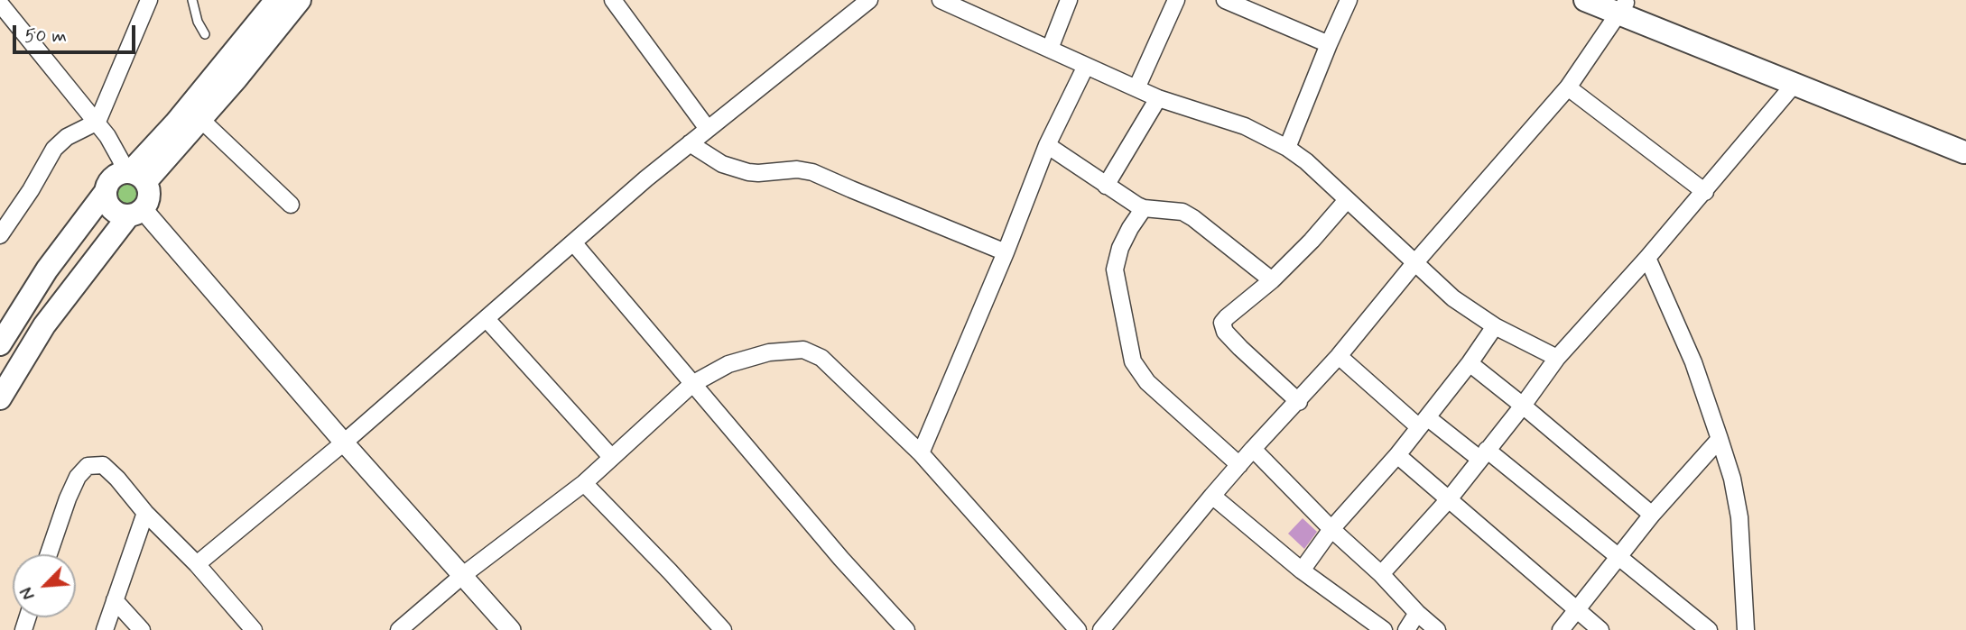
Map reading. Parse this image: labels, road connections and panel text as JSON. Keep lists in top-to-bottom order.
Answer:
{
  "scale_bar": "50 m",
  "north": "bottom left"
}
